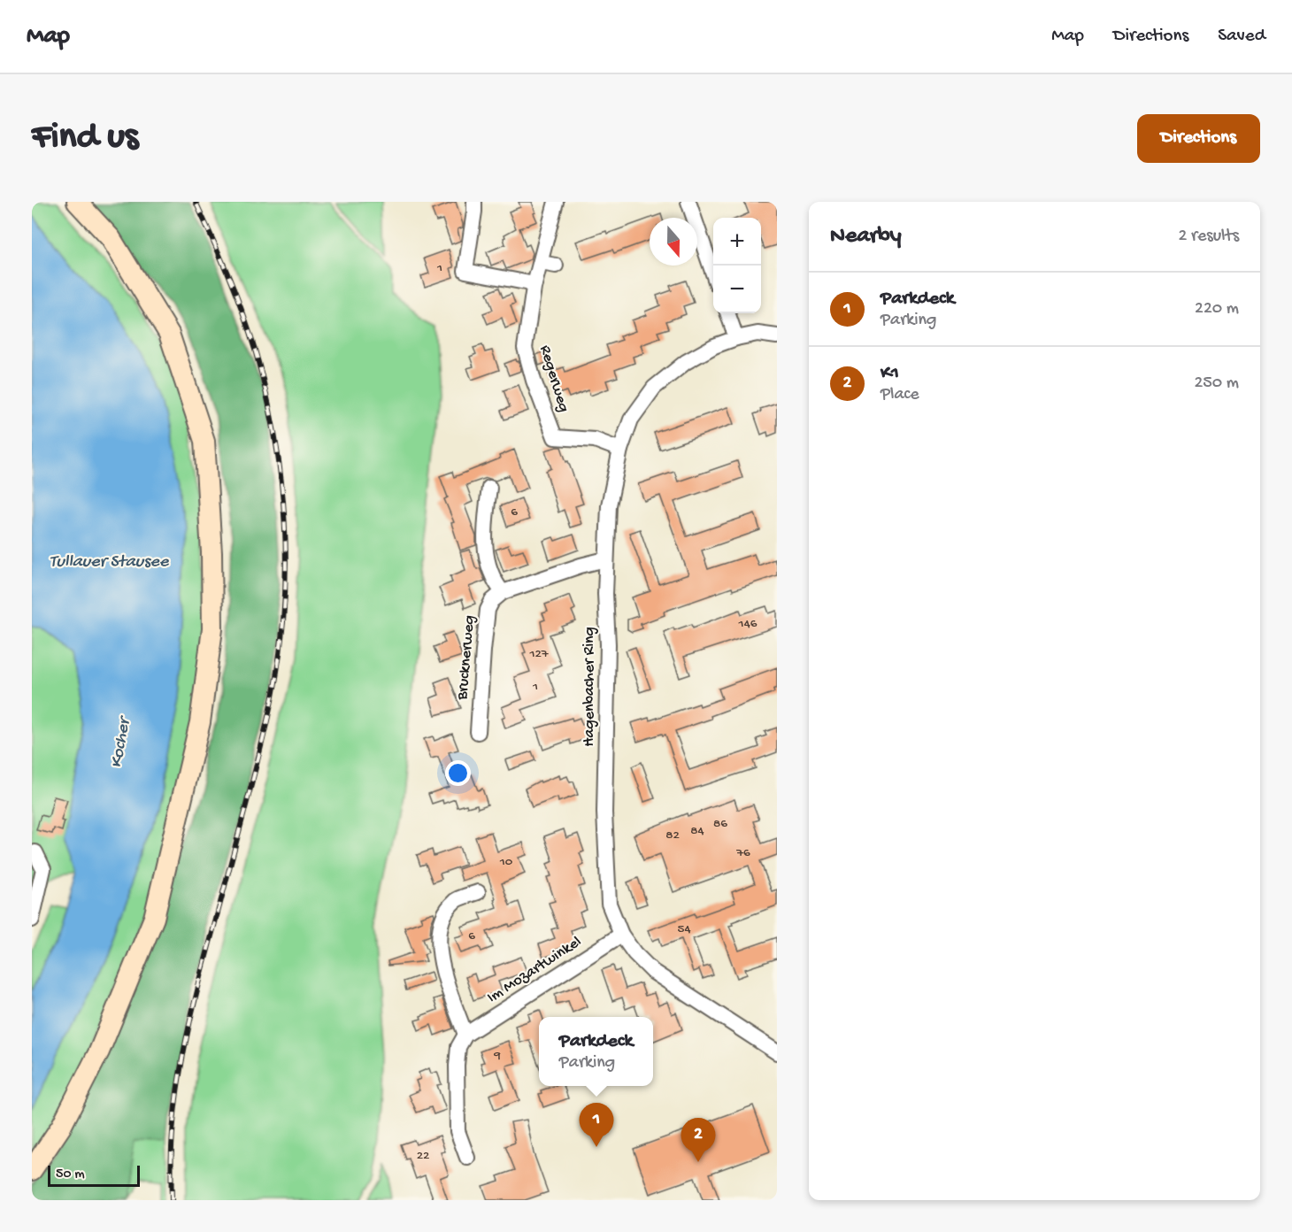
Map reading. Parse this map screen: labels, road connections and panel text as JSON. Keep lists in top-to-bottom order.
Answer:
{
  "streets": {
    "street": [
      "Regerweg",
      "Brucknerweg",
      "Hagenbacher Ring",
      "Im Mozartwinkel"
    ]
  },
  "crossings": [
    ["Regerweg", "Hagenbacher Ring"],
    ["Hagenbacher Ring", "Im Mozartwinkel"]
  ],
  "water": ["Tullauer Stausee", "Kocher"],
  "house_numbers": [
    "1",
    "6",
    "146",
    "127",
    "1",
    "86",
    "84",
    "82",
    "76",
    "10",
    "54",
    "6",
    "9",
    "22"
  ],
  "scale_bar": "50 m",
  "north": "bottom",
  "page": {
    "header": "Map",
    "nav": ["Map", "Directions", "Saved"],
    "buttons": "Directions",
    "title": "Find us",
    "heading": ["Nearby", "2 results"],
    "map_buttons": ["+", "−"],
    "list": [
      {
        "mark": "1",
        "name": "Parkdeck",
        "note": "Parking",
        "value": "220 m"
      },
      {
        "mark": "2",
        "name": "K1",
        "note": "Place",
        "value": "250 m"
      }
    ],
    "popup": ["Parkdeck", "Parking"],
    "pins": ["1", "2"],
    "scale": "50 m"
  }
}
